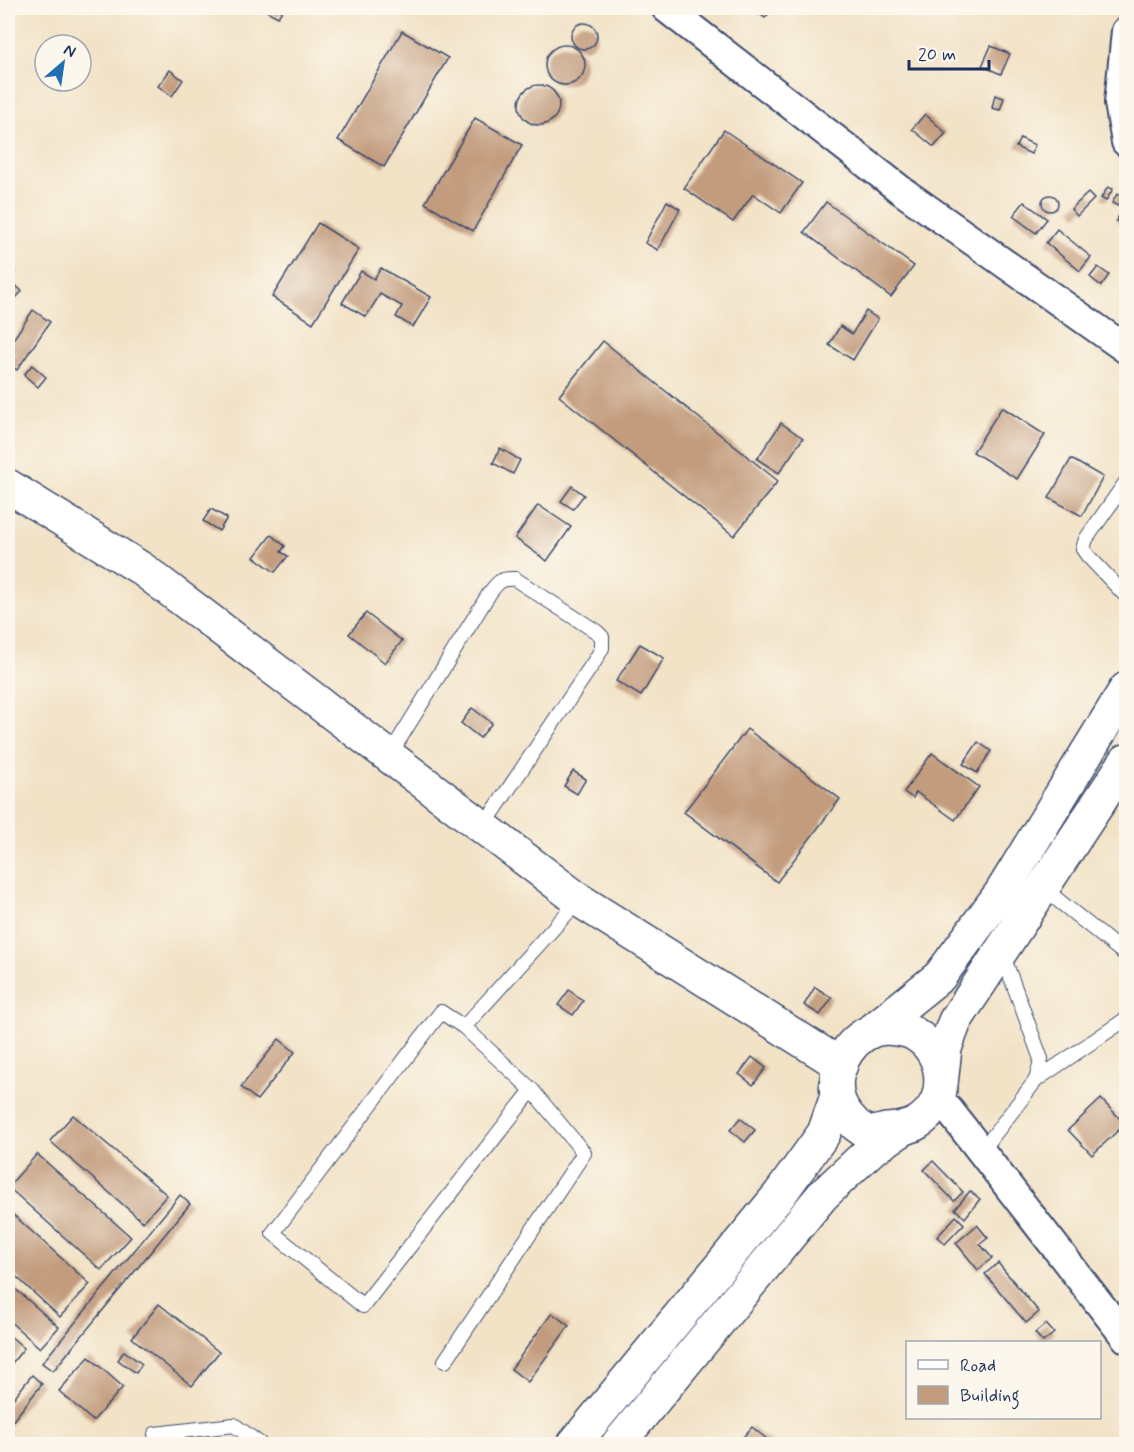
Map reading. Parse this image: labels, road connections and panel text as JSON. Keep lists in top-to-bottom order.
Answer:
{
  "legend": ["Road", "Building"],
  "scale_bar": "20 m",
  "north": "top right"
}
